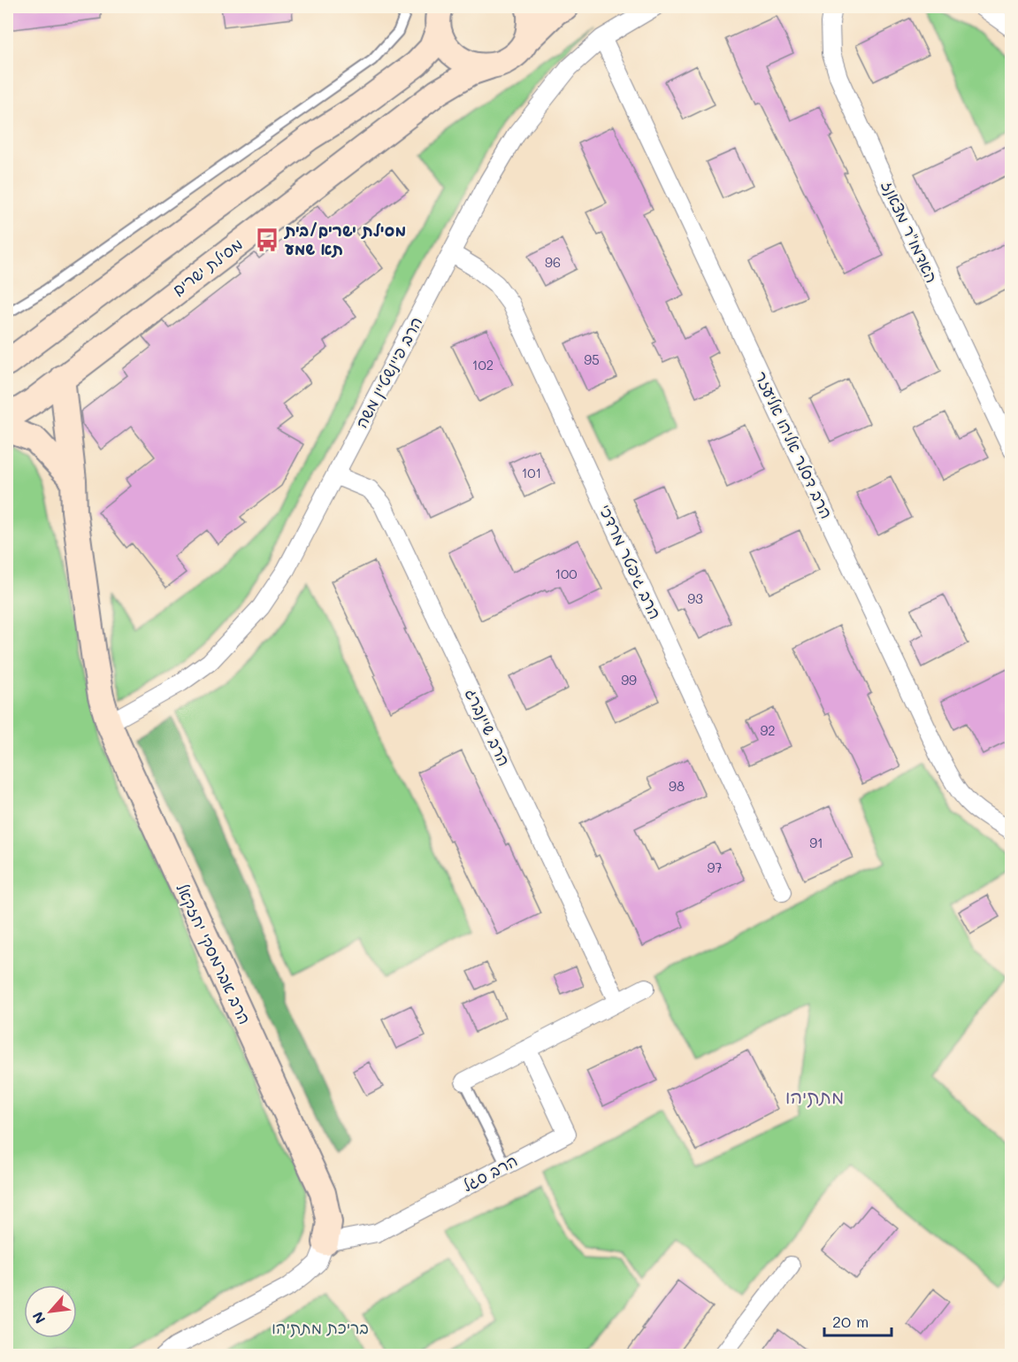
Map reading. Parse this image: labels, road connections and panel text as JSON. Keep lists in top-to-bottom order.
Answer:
{
  "streets": {
    "street": [
      "האדמו\"ר מצאנז",
      "מסילת ישרים",
      "הרב פיינשטיין משה",
      "הרב דסלר אליהו אליעזר",
      "הרב גיפטר מרדכי",
      "הרב שיינברג",
      "הרב אברמסקי יחזקאל",
      "הרב סגל"
    ]
  },
  "crossings": [
    ["מסילת ישרים", "הרב אברמסקי יחזקאל"],
    ["הרב פיינשטיין משה", "הרב דסלר אליהו אליעזר"],
    ["הרב פיינשטיין משה", "הרב גיפטר מרדכי"],
    ["הרב פיינשטיין משה", "הרב שיינברג"],
    ["הרב פיינשטיין משה", "הרב אברמסקי יחזקאל"],
    ["הרב אברמסקי יחזקאל", "הרב סגל"]
  ],
  "districts": ["מתתיהו"],
  "parks": ["בריכת מתתיהו"],
  "places": {
    "bus stop": ["מסילת ישרים/בית תא שמע"]
  },
  "house_numbers": [
    "96",
    "95",
    "102",
    "101",
    "100",
    "93",
    "99",
    "92",
    "98",
    "91",
    "97"
  ],
  "scale_bar": "20 m",
  "north": "bottom left"
}
